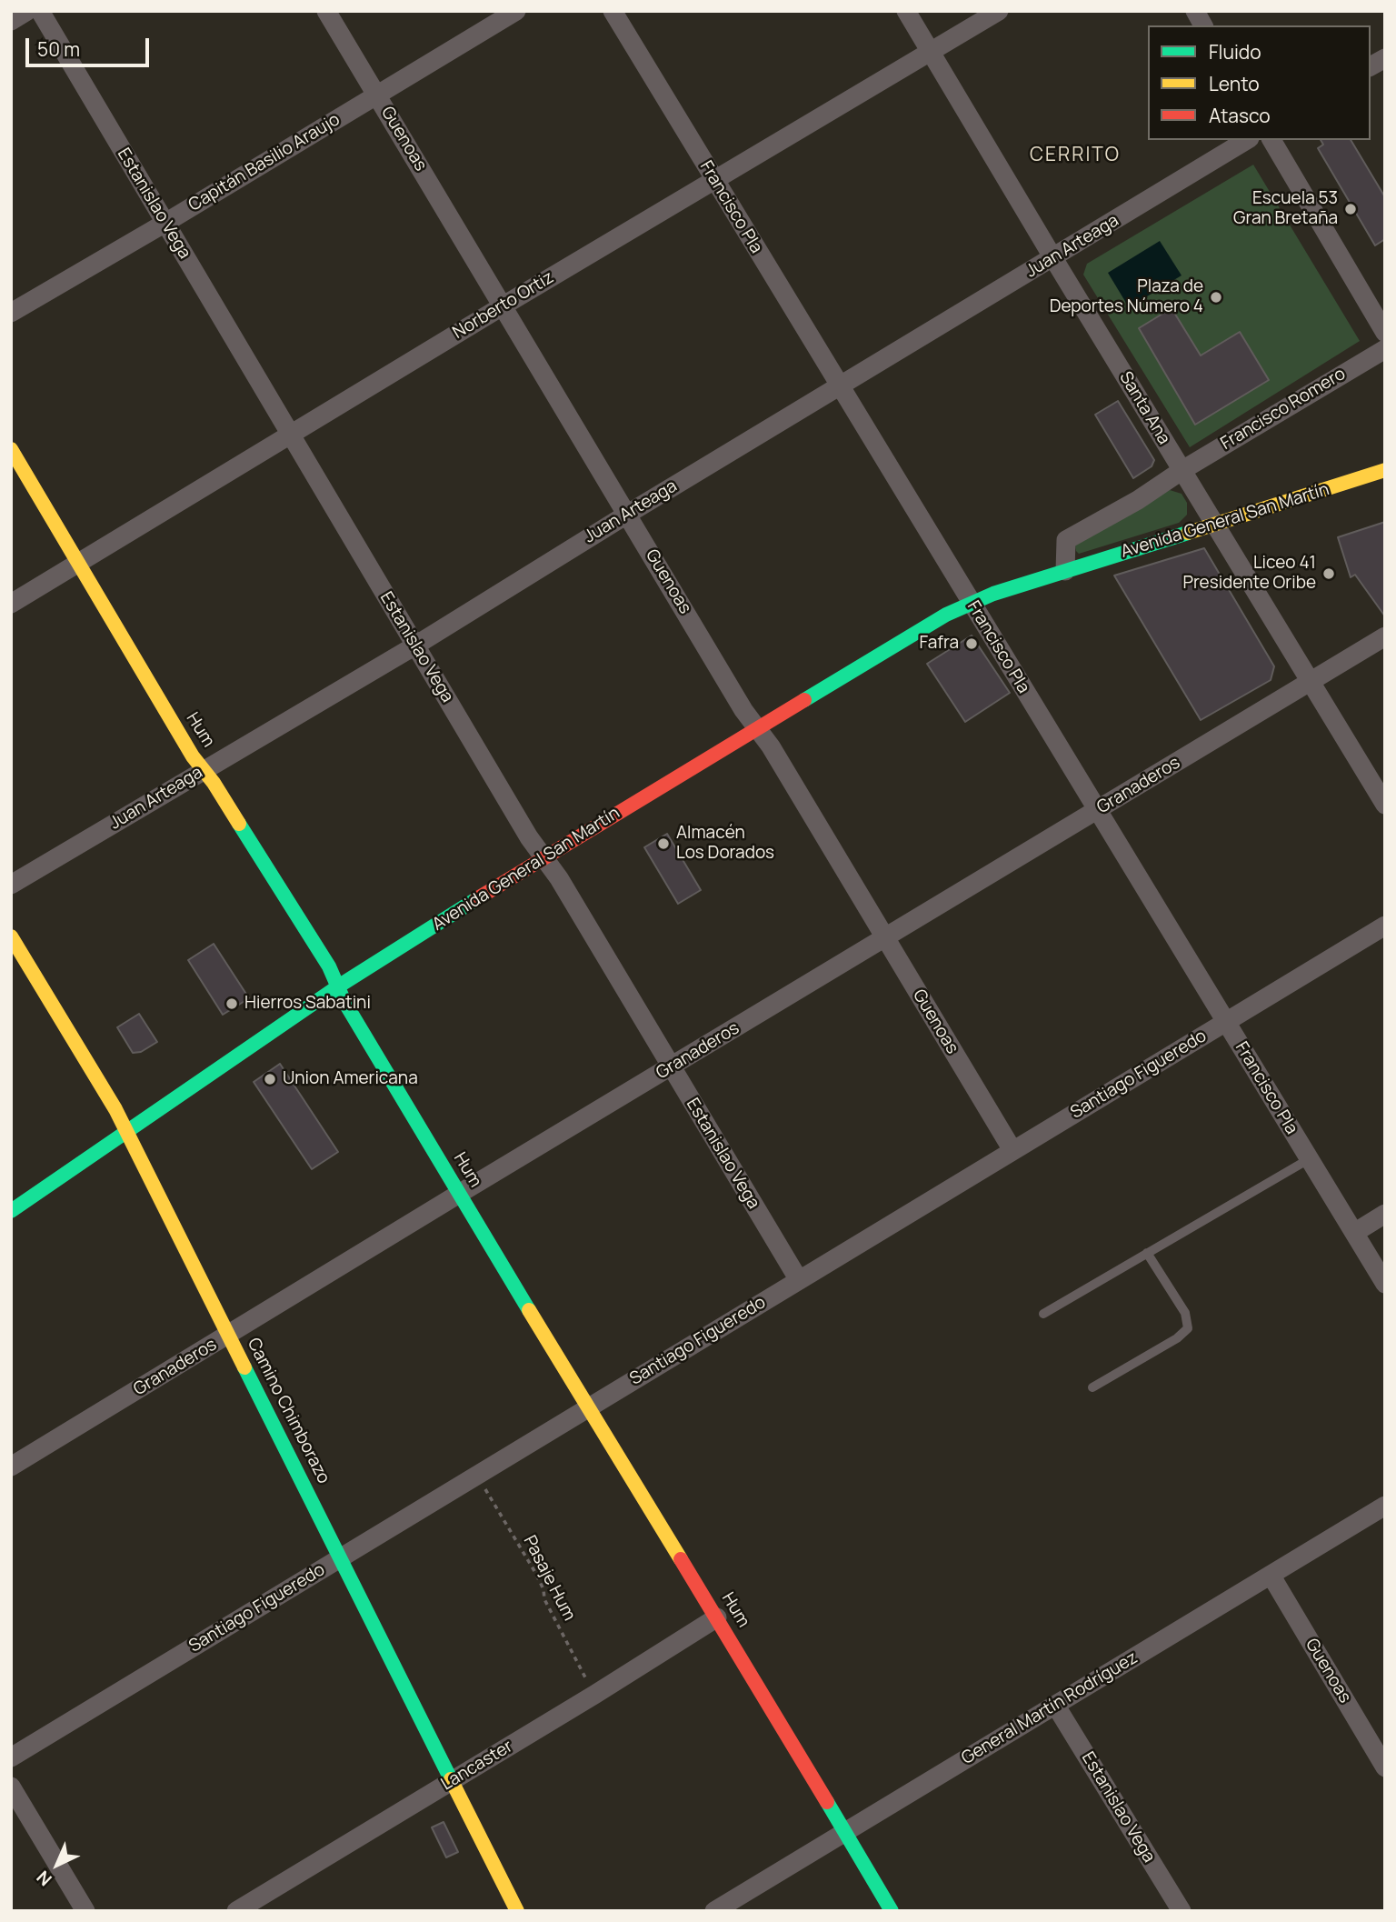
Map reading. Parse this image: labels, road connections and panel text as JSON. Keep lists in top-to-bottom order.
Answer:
{
  "streets": {
    "street": [
      "Guenoas",
      "Capitán Basilio Araujo",
      "Estanislao Vega",
      "Francisco Pla",
      "Juan Arteaga",
      "Norberto Ortiz",
      "Santa Ana",
      "Francisco Romero",
      "Avenida General San Martín",
      "Hum",
      "Granaderos",
      "Santiago Figueredo",
      "Camino Chimborazo",
      "General Martín Rodríguez",
      "Lancaster"
    ],
    "path": ["Pasaje Hum"]
  },
  "crossings": [
    ["Guenoas", "Capitán Basilio Araujo"],
    ["Guenoas", "Juan Arteaga"],
    ["Guenoas", "Norberto Ortiz"],
    ["Guenoas", "Avenida General San Martín"],
    ["Guenoas", "Granaderos"],
    ["Guenoas", "Santiago Figueredo"],
    ["Guenoas", "General Martín Rodríguez"],
    ["Capitán Basilio Araujo", "Estanislao Vega"],
    ["Estanislao Vega", "Juan Arteaga"],
    ["Estanislao Vega", "Norberto Ortiz"],
    ["Estanislao Vega", "Avenida General San Martín"],
    ["Estanislao Vega", "Granaderos"],
    ["Estanislao Vega", "Santiago Figueredo"],
    ["Estanislao Vega", "General Martín Rodríguez"],
    ["Francisco Pla", "Juan Arteaga"],
    ["Francisco Pla", "Norberto Ortiz"],
    ["Francisco Pla", "Avenida General San Martín"],
    ["Francisco Pla", "Granaderos"],
    ["Francisco Pla", "Santiago Figueredo"],
    ["Juan Arteaga", "Santa Ana"],
    ["Juan Arteaga", "Hum"],
    ["Norberto Ortiz", "Santa Ana"],
    ["Norberto Ortiz", "Hum"],
    ["Santa Ana", "Francisco Romero"],
    ["Santa Ana", "Avenida General San Martín"],
    ["Santa Ana", "Granaderos"],
    ["Avenida General San Martín", "Hum"],
    ["Avenida General San Martín", "Camino Chimborazo"],
    ["Hum", "Granaderos"],
    ["Hum", "Santiago Figueredo"],
    ["Hum", "General Martín Rodríguez"],
    ["Hum", "Lancaster"],
    ["Granaderos", "Camino Chimborazo"],
    ["Santiago Figueredo", "Camino Chimborazo"],
    ["Santiago Figueredo", "Pasaje Hum"],
    ["Camino Chimborazo", "Lancaster"],
    ["Pasaje Hum", "Lancaster"]
  ],
  "districts": ["CERRITO"],
  "places": [
    "Escuela 53 Gran Bretaña",
    "Plaza de Deportes Número 4",
    "Liceo 41 Presidente Oribe",
    "Fafra",
    "Almacén Los Dorados",
    "Hierros Sabatini",
    "Union Americana"
  ],
  "legend": ["Fluido", "Lento", "Atasco"],
  "scale_bar": "50 m",
  "north": "bottom left"
}
